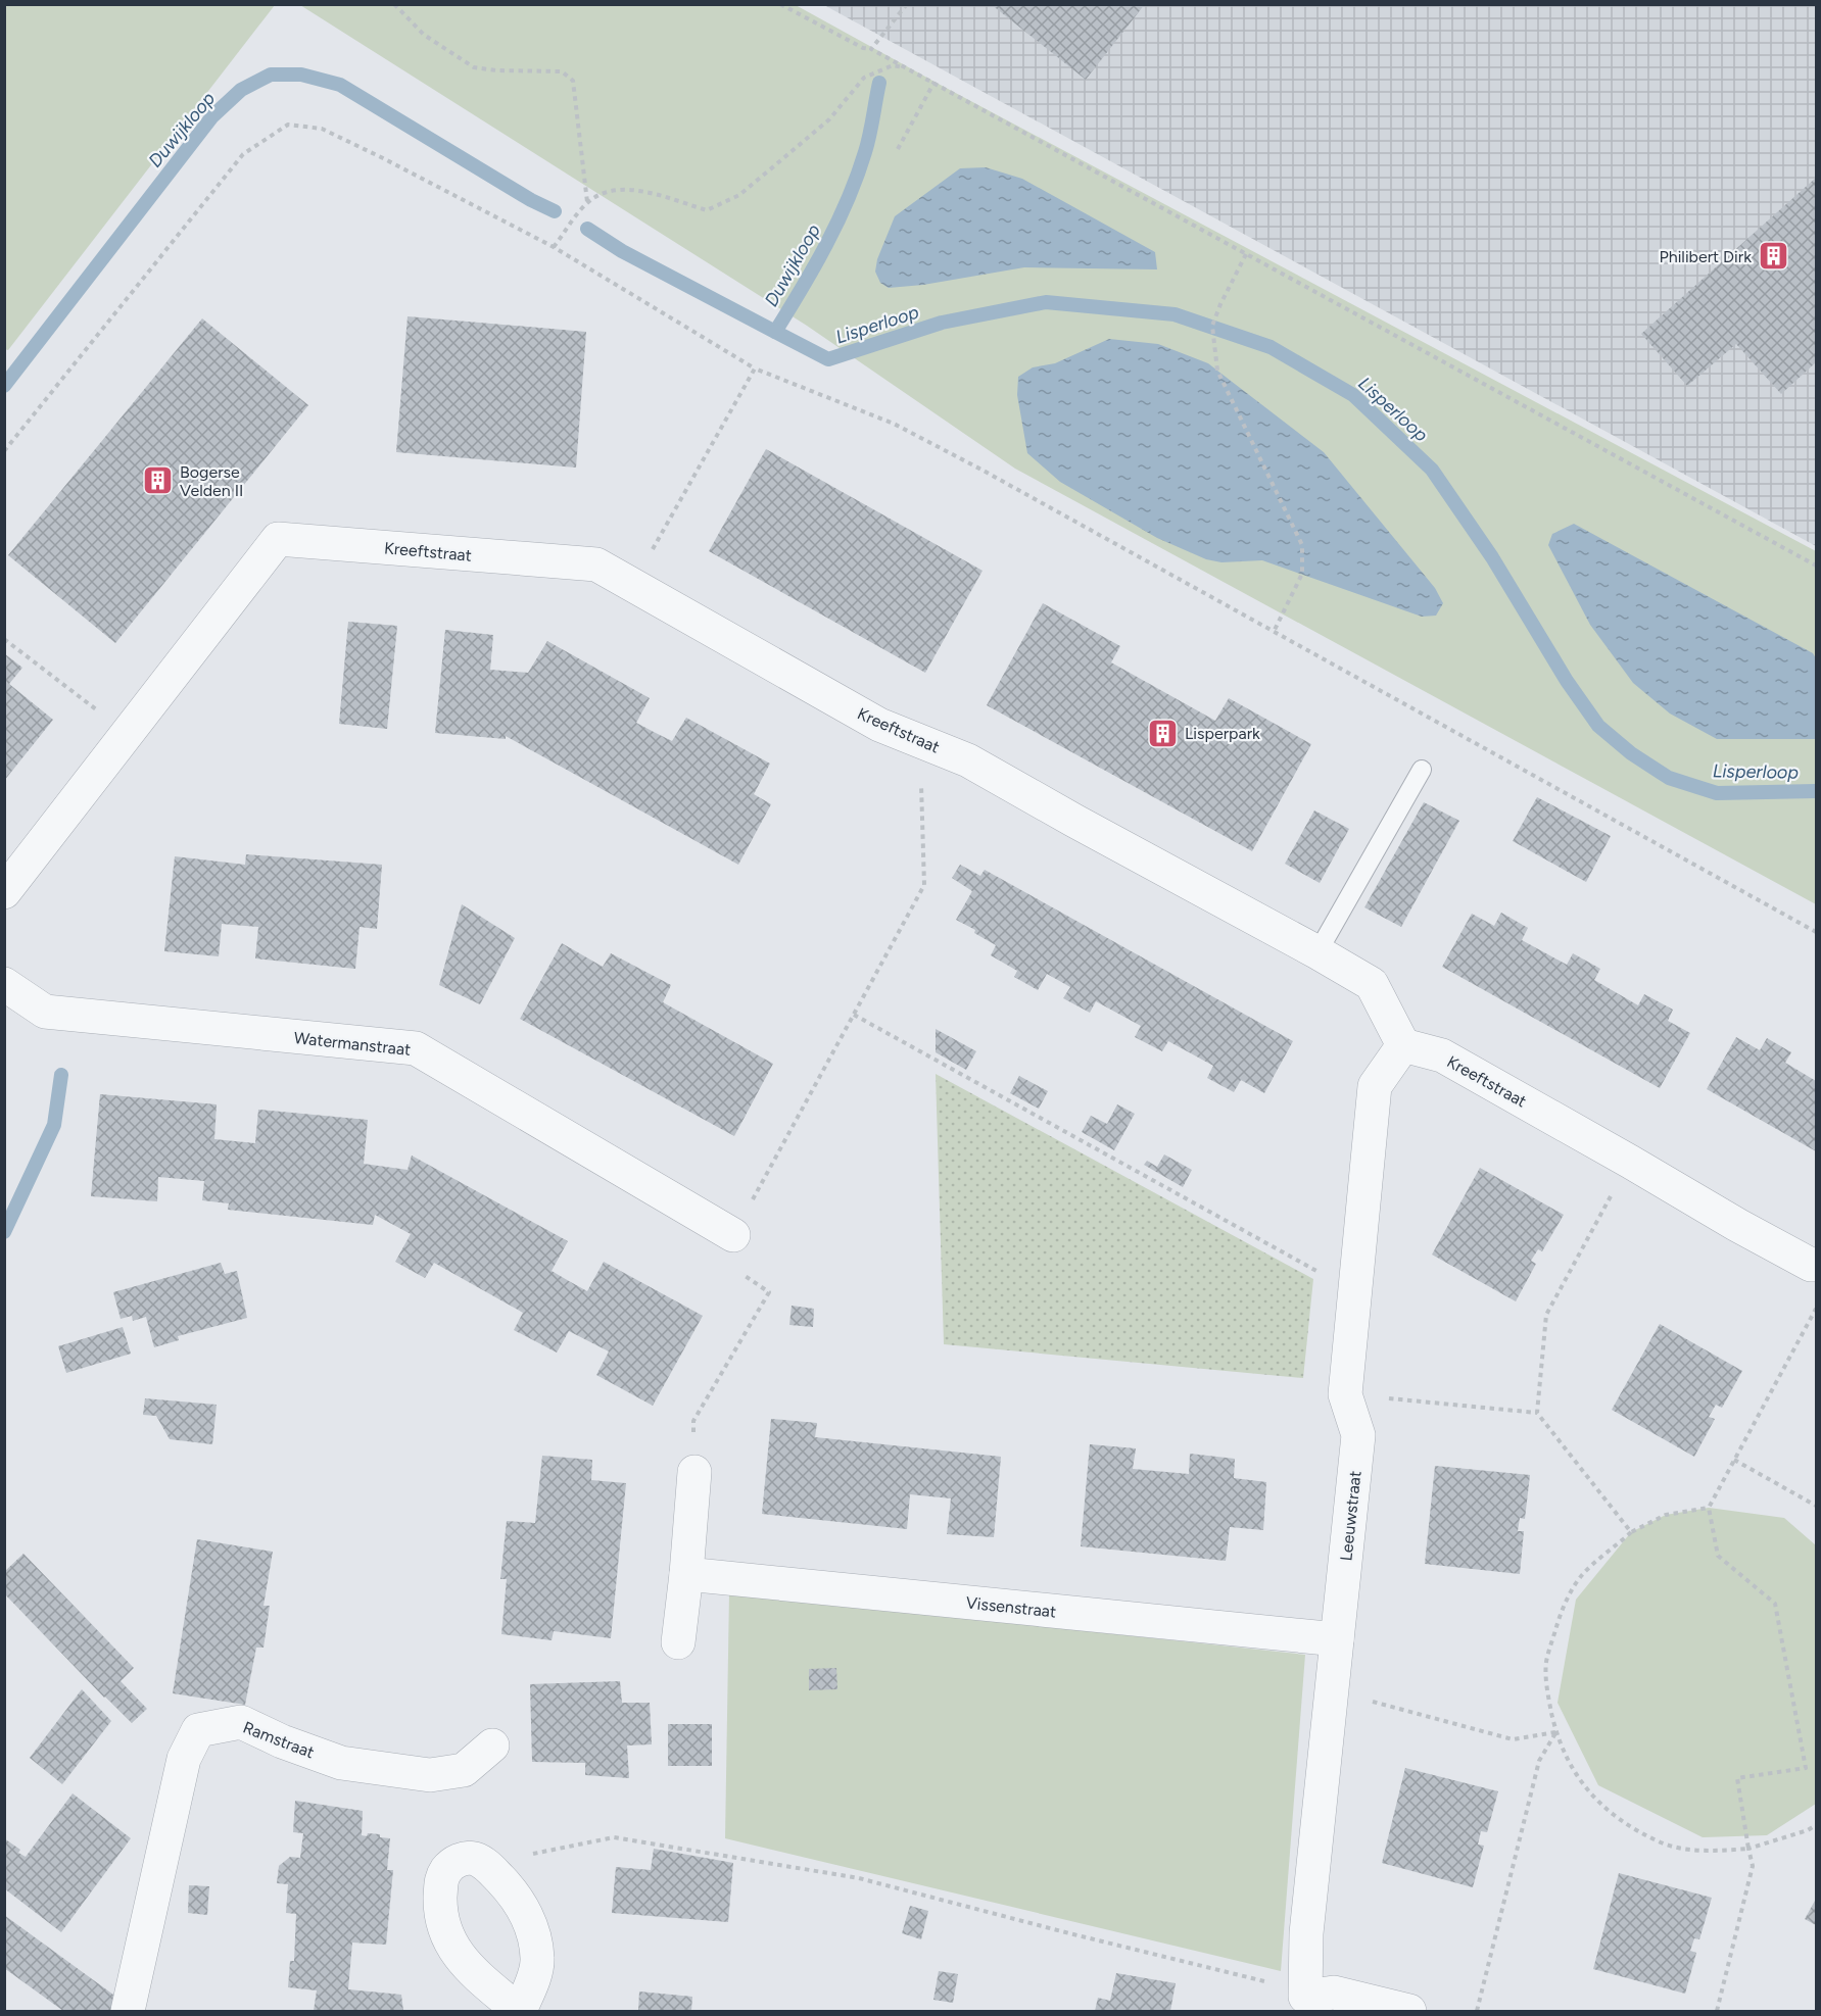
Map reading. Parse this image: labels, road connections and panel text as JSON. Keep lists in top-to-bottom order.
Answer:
{
  "streets": {
    "street": [
      "Kreeftstraat",
      "Watermanstraat",
      "Leeuwstraat",
      "Vissenstraat",
      "Ramstraat"
    ]
  },
  "crossings": [
    ["Kreeftstraat", "Leeuwstraat"],
    ["Leeuwstraat", "Vissenstraat"]
  ],
  "water": ["Duwijkloop", "Lisperloop"],
  "places": {
    "building": ["Philibert Dirk", "Bogerse Velden II", "Lisperpark"]
  }
}
